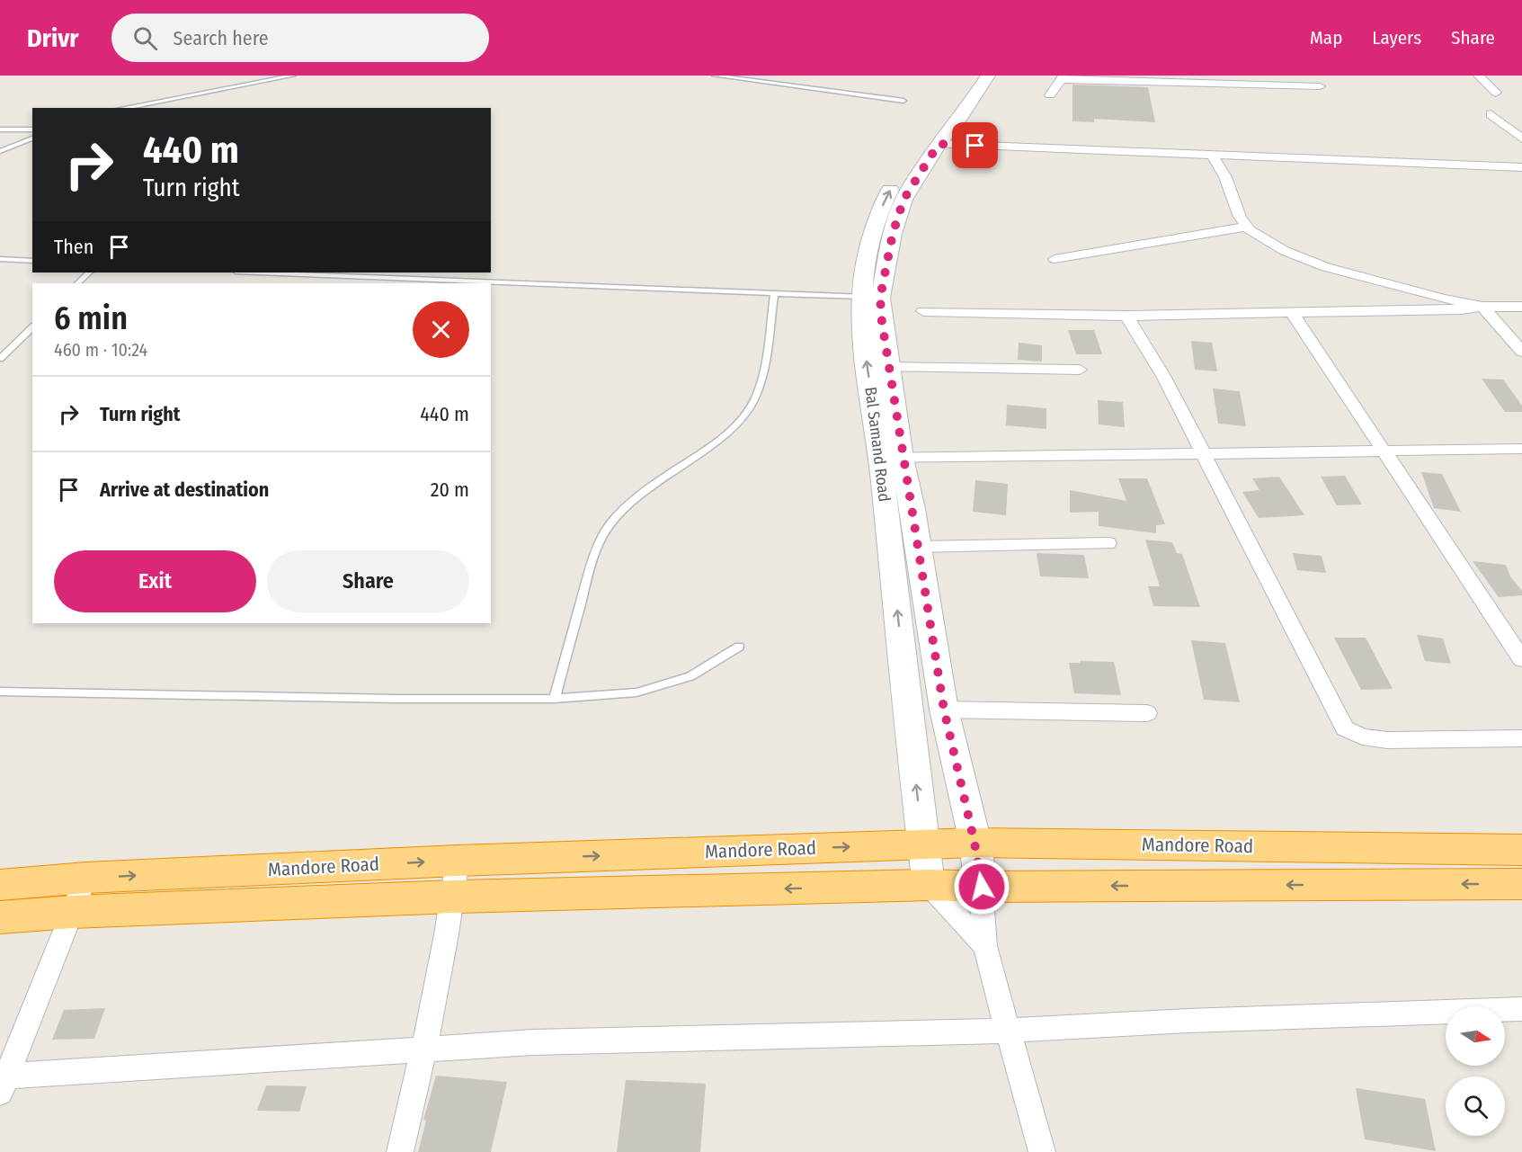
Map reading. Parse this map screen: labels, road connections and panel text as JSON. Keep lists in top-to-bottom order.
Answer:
{
  "streets": {
    "highway": ["Mandore Road"],
    "main road": ["Bal Samand Road"]
  },
  "crossings": [
    ["Bal Samand Road", "Mandore Road"]
  ],
  "north": "right",
  "page": {
    "header": "Drivr",
    "search": "Search here",
    "nav": ["Map", "Layers", "Share"],
    "turn": ["440 m", "Turn right"],
    "then": "Then",
    "heading": ["6 min", "460 m · 10:24"],
    "list": [
      {
        "name": "Turn right",
        "value": "440 m"
      },
      {
        "name": "Arrive at destination",
        "value": "20 m"
      }
    ],
    "buttons": ["Exit", "Share"]
  }
}
